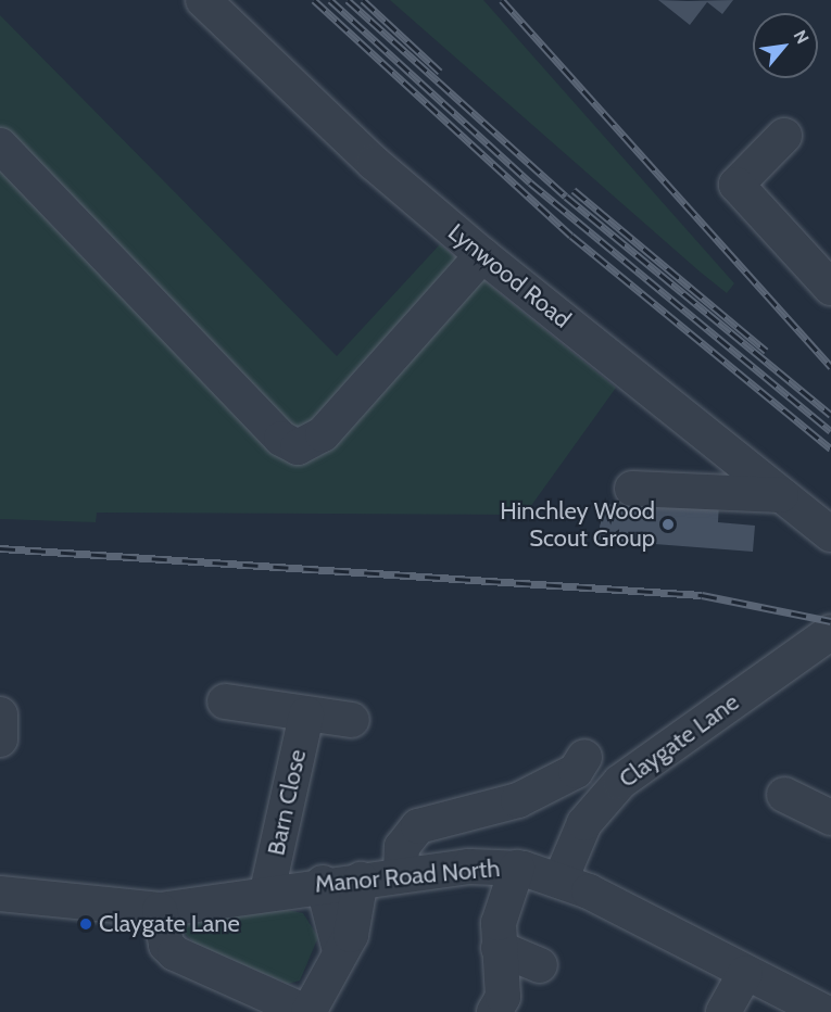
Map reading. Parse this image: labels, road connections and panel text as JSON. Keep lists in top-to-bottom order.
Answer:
{
  "streets": {
    "street": [
      "Lynwood Road",
      "Claygate Lane",
      "Barn Close",
      "Manor Road North"
    ]
  },
  "crossings": [
    ["Claygate Lane", "Manor Road North"],
    ["Barn Close", "Manor Road North"]
  ],
  "places": ["Hinchley Wood Scout Group", "Claygate Lane"],
  "north": "top right"
}
